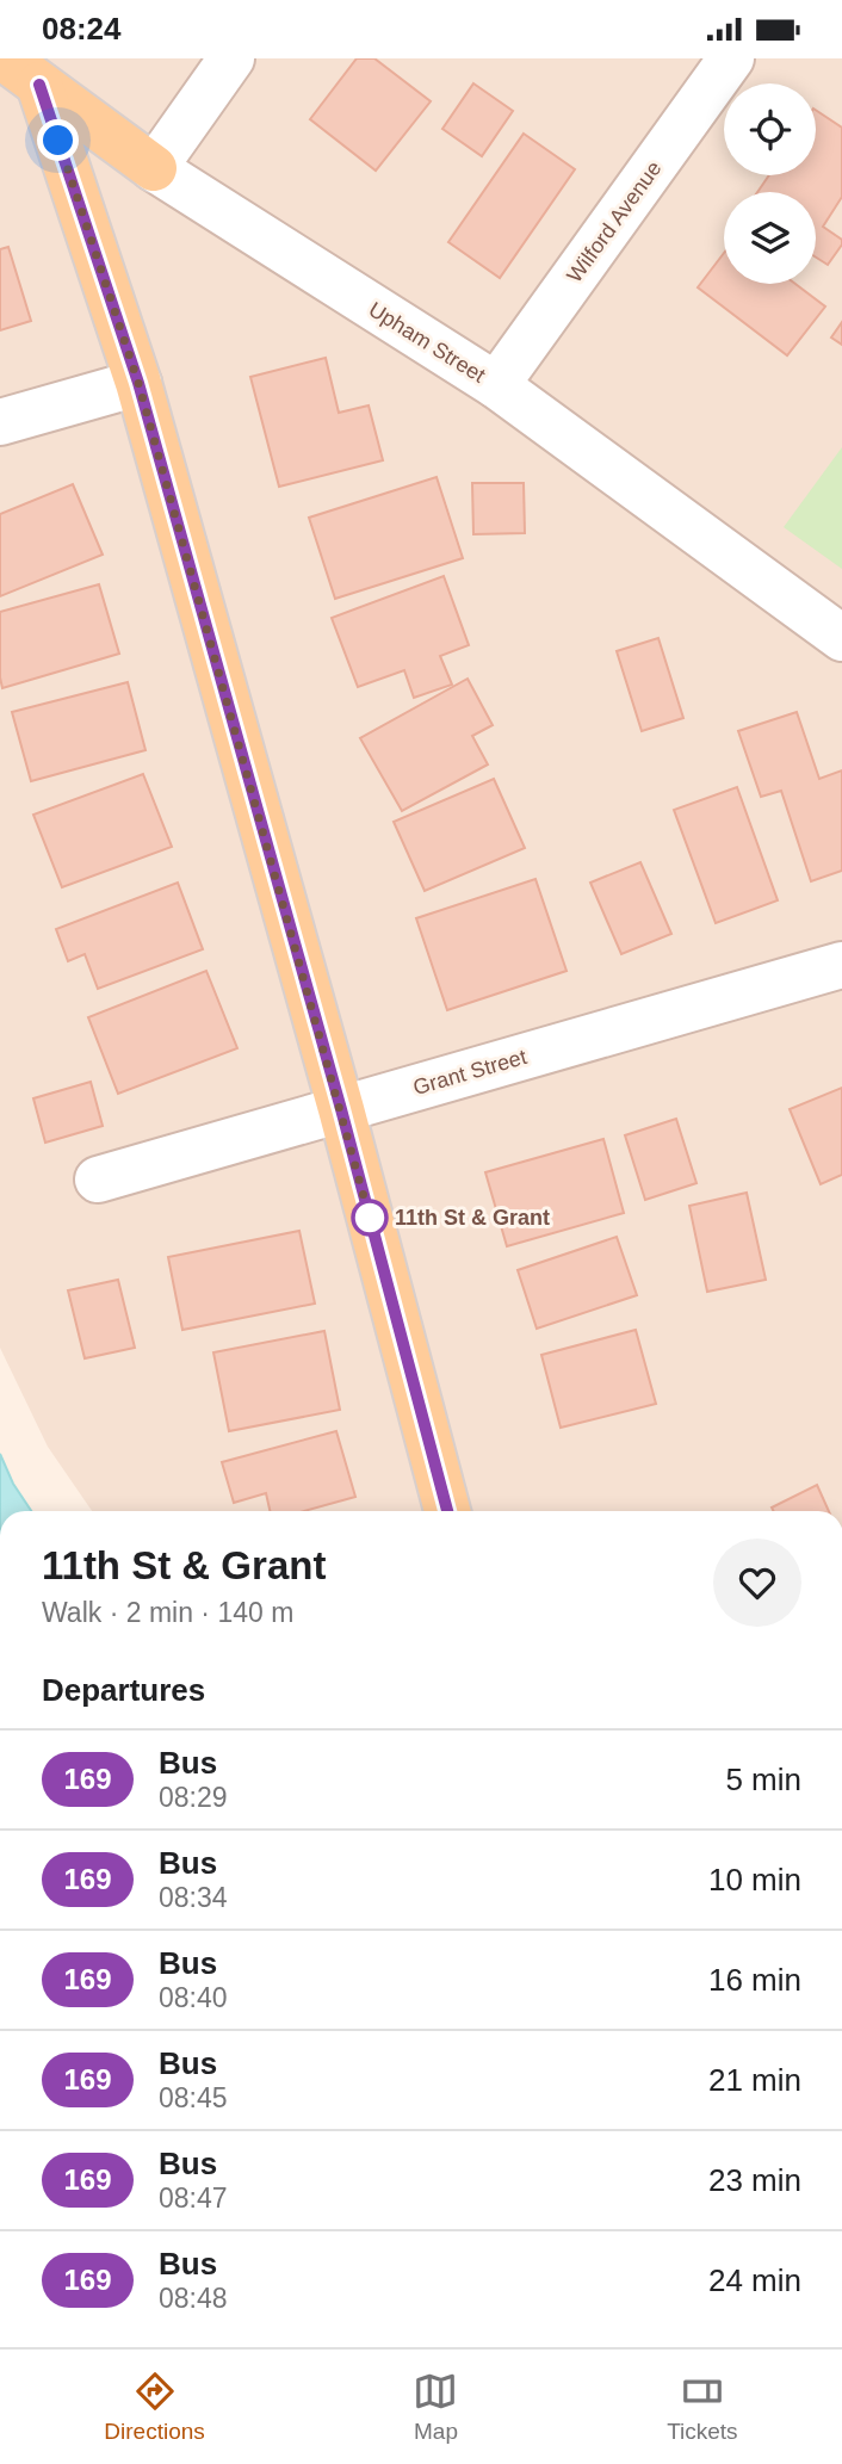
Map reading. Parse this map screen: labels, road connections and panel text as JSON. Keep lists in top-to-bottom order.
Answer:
{
  "streets": {
    "main road": ["Upham Street"],
    "street": ["Wilford Avenue", "Grant Street"]
  },
  "crossings": [
    ["Wilford Avenue", "Upham Street"]
  ],
  "places": ["11th St & Grant"],
  "lines": ["bus line 169"],
  "page": {
    "status": "08:24",
    "heading": [
      ["11th St & Grant", "Walk · 2 min · 140 m"],
      "Departures"
    ],
    "list": [
      {
        "mark": "169",
        "name": "Bus",
        "note": "08:29",
        "value": "5 min"
      },
      {
        "mark": "169",
        "name": "Bus",
        "note": "08:34",
        "value": "10 min"
      },
      {
        "mark": "169",
        "name": "Bus",
        "note": "08:40",
        "value": "16 min"
      },
      {
        "mark": "169",
        "name": "Bus",
        "note": "08:45",
        "value": "21 min"
      },
      {
        "mark": "169",
        "name": "Bus",
        "note": "08:47",
        "value": "23 min"
      },
      {
        "mark": "169",
        "name": "Bus",
        "note": "08:48",
        "value": "24 min"
      }
    ],
    "tabs": ["Directions", "Map", "Tickets"]
  }
}
